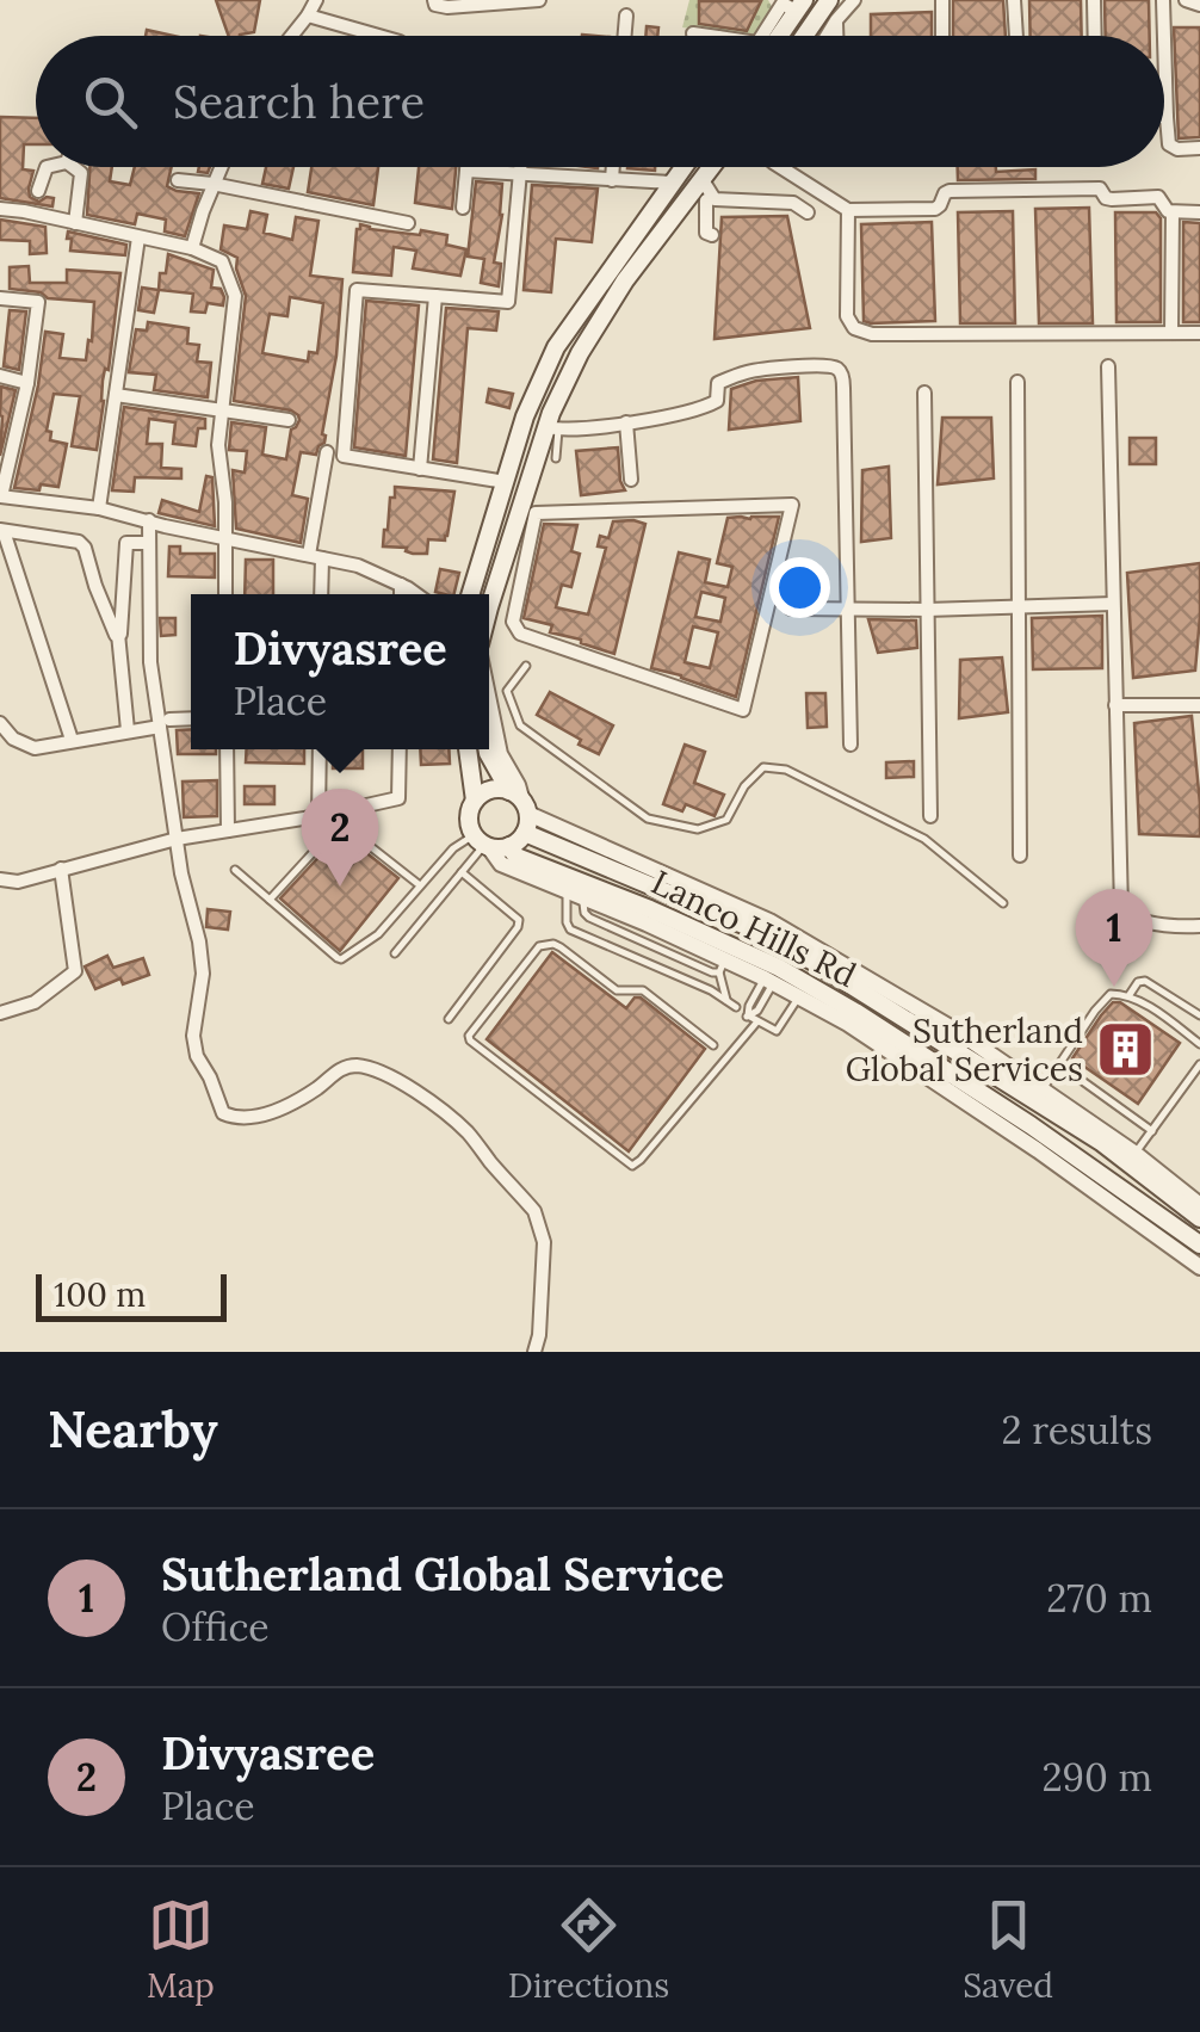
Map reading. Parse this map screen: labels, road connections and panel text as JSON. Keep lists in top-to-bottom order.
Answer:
{
  "streets": {
    "main road": ["Lanco Hills Rd"]
  },
  "places": {
    "building": ["Sutherland Global Services"]
  },
  "scale_bar": "100 m",
  "page": {
    "search": "Search here",
    "popup": ["Divyasree", "Place"],
    "pins": ["2", "1"],
    "scale": "100 m",
    "heading": ["Nearby", "2 results"],
    "list": [
      {
        "mark": "1",
        "name": "Sutherland Global Service",
        "note": "Office",
        "value": "270 m"
      },
      {
        "mark": "2",
        "name": "Divyasree",
        "note": "Place",
        "value": "290 m"
      }
    ],
    "nav": ["Map", "Directions", "Saved"]
  }
}
